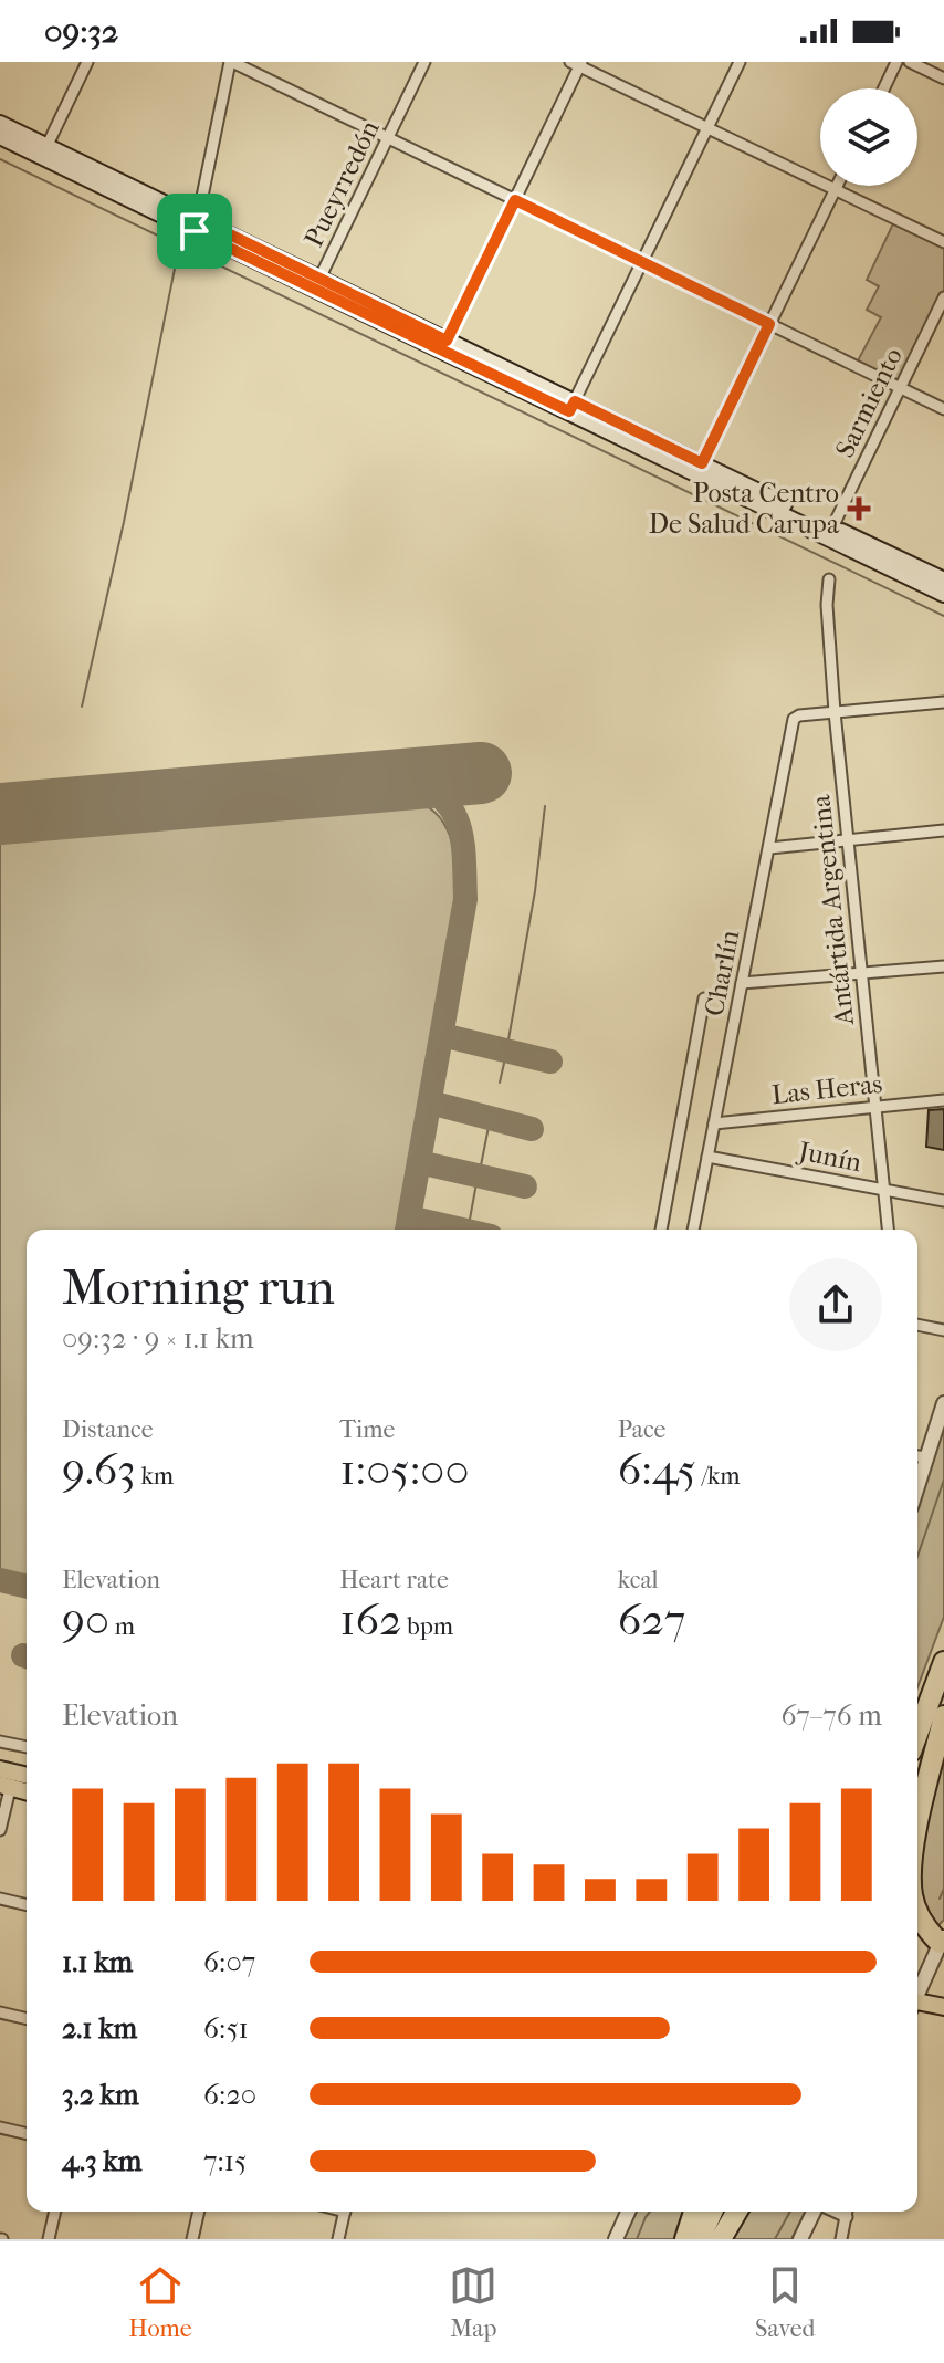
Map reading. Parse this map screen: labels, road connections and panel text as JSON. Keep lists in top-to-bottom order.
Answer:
{
  "streets": {
    "street": [
      "Pueyrredón",
      "Sarmiento",
      "Antártida Argentina",
      "Charlín",
      "Las Heras",
      "Junín"
    ]
  },
  "crossings": [
    ["Antártida Argentina", "Charlín"],
    ["Antártida Argentina", "Las Heras"],
    ["Antártida Argentina", "Junín"],
    ["Charlín", "Las Heras"],
    ["Charlín", "Junín"]
  ],
  "places": {
    "health": ["Posta Centro De Salud Carupa"]
  },
  "page": {
    "status": "09:32",
    "heading": ["Morning run", "09:32 · 9 × 1.1 km"],
    "stats": [
      ["Distance", "9.63 km"],
      ["Time", "1:05:00"],
      ["Pace", "6:45 /km"],
      ["Elevation", "90 m"],
      ["Heart rate", "162 bpm"],
      ["kcal", "627"]
    ],
    "chart": ["Elevation", "67–76 m"],
    "list": [
      {
        "name": "1.1 km",
        "note": "6:07"
      },
      {
        "name": "2.1 km",
        "note": "6:51"
      },
      {
        "name": "3.2 km",
        "note": "6:20"
      },
      {
        "name": "4.3 km",
        "note": "7:15"
      }
    ],
    "tabs": ["Home", "Map", "Saved"]
  }
}
